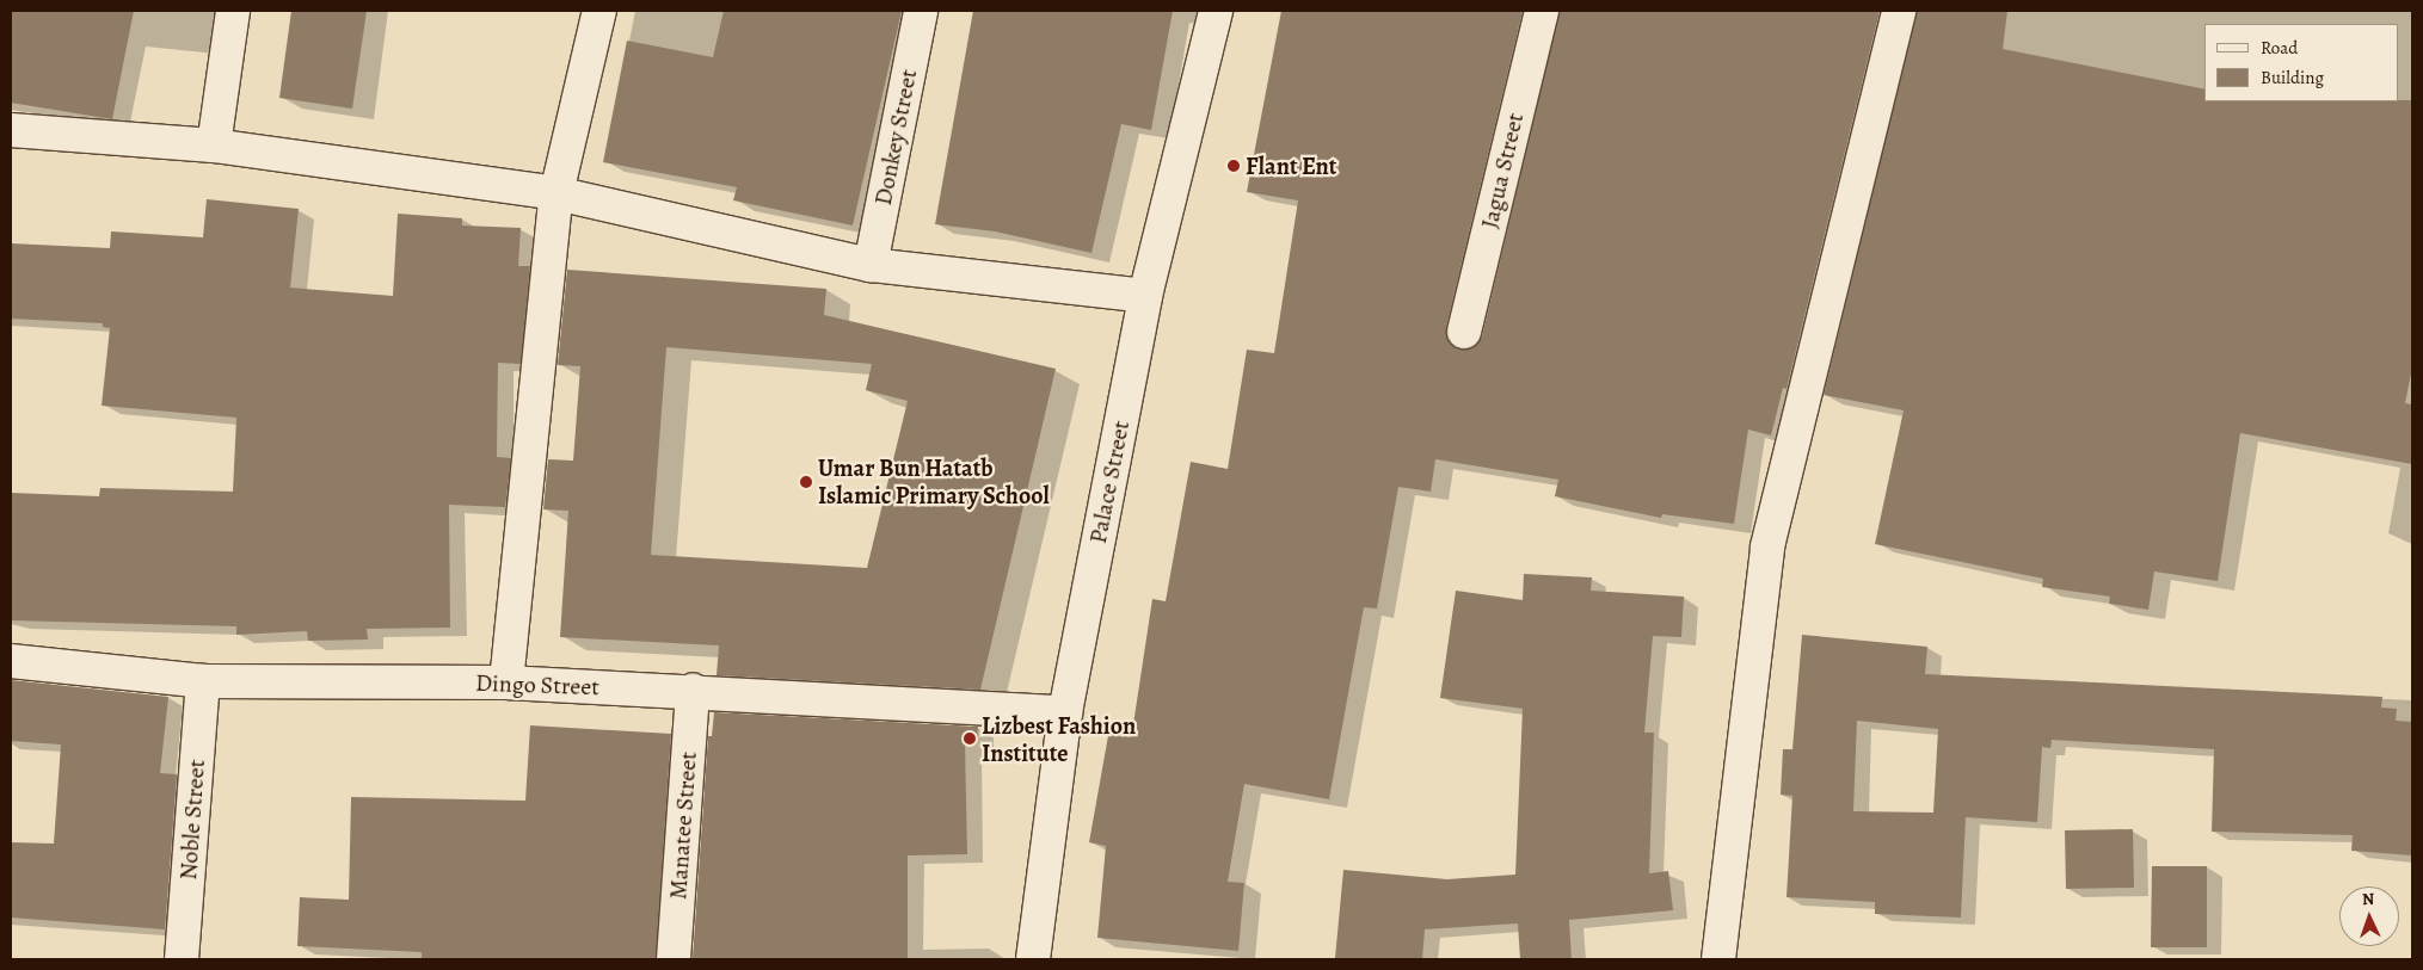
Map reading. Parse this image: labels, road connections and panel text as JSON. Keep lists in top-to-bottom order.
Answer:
{
  "streets": {
    "street": [
      "Donkey Street",
      "Jagua Street",
      "Palace Street",
      "Dingo Street",
      "Noble Street",
      "Manatee Street"
    ]
  },
  "crossings": [
    ["Palace Street", "Dingo Street"],
    ["Dingo Street", "Noble Street"],
    ["Dingo Street", "Manatee Street"]
  ],
  "places": ["Flant Ent", "Umar Bun Hatatb Islamic Primary School", "Lizbest Fashion Institute"],
  "legend": ["Road", "Building"],
  "north": "top"
}
